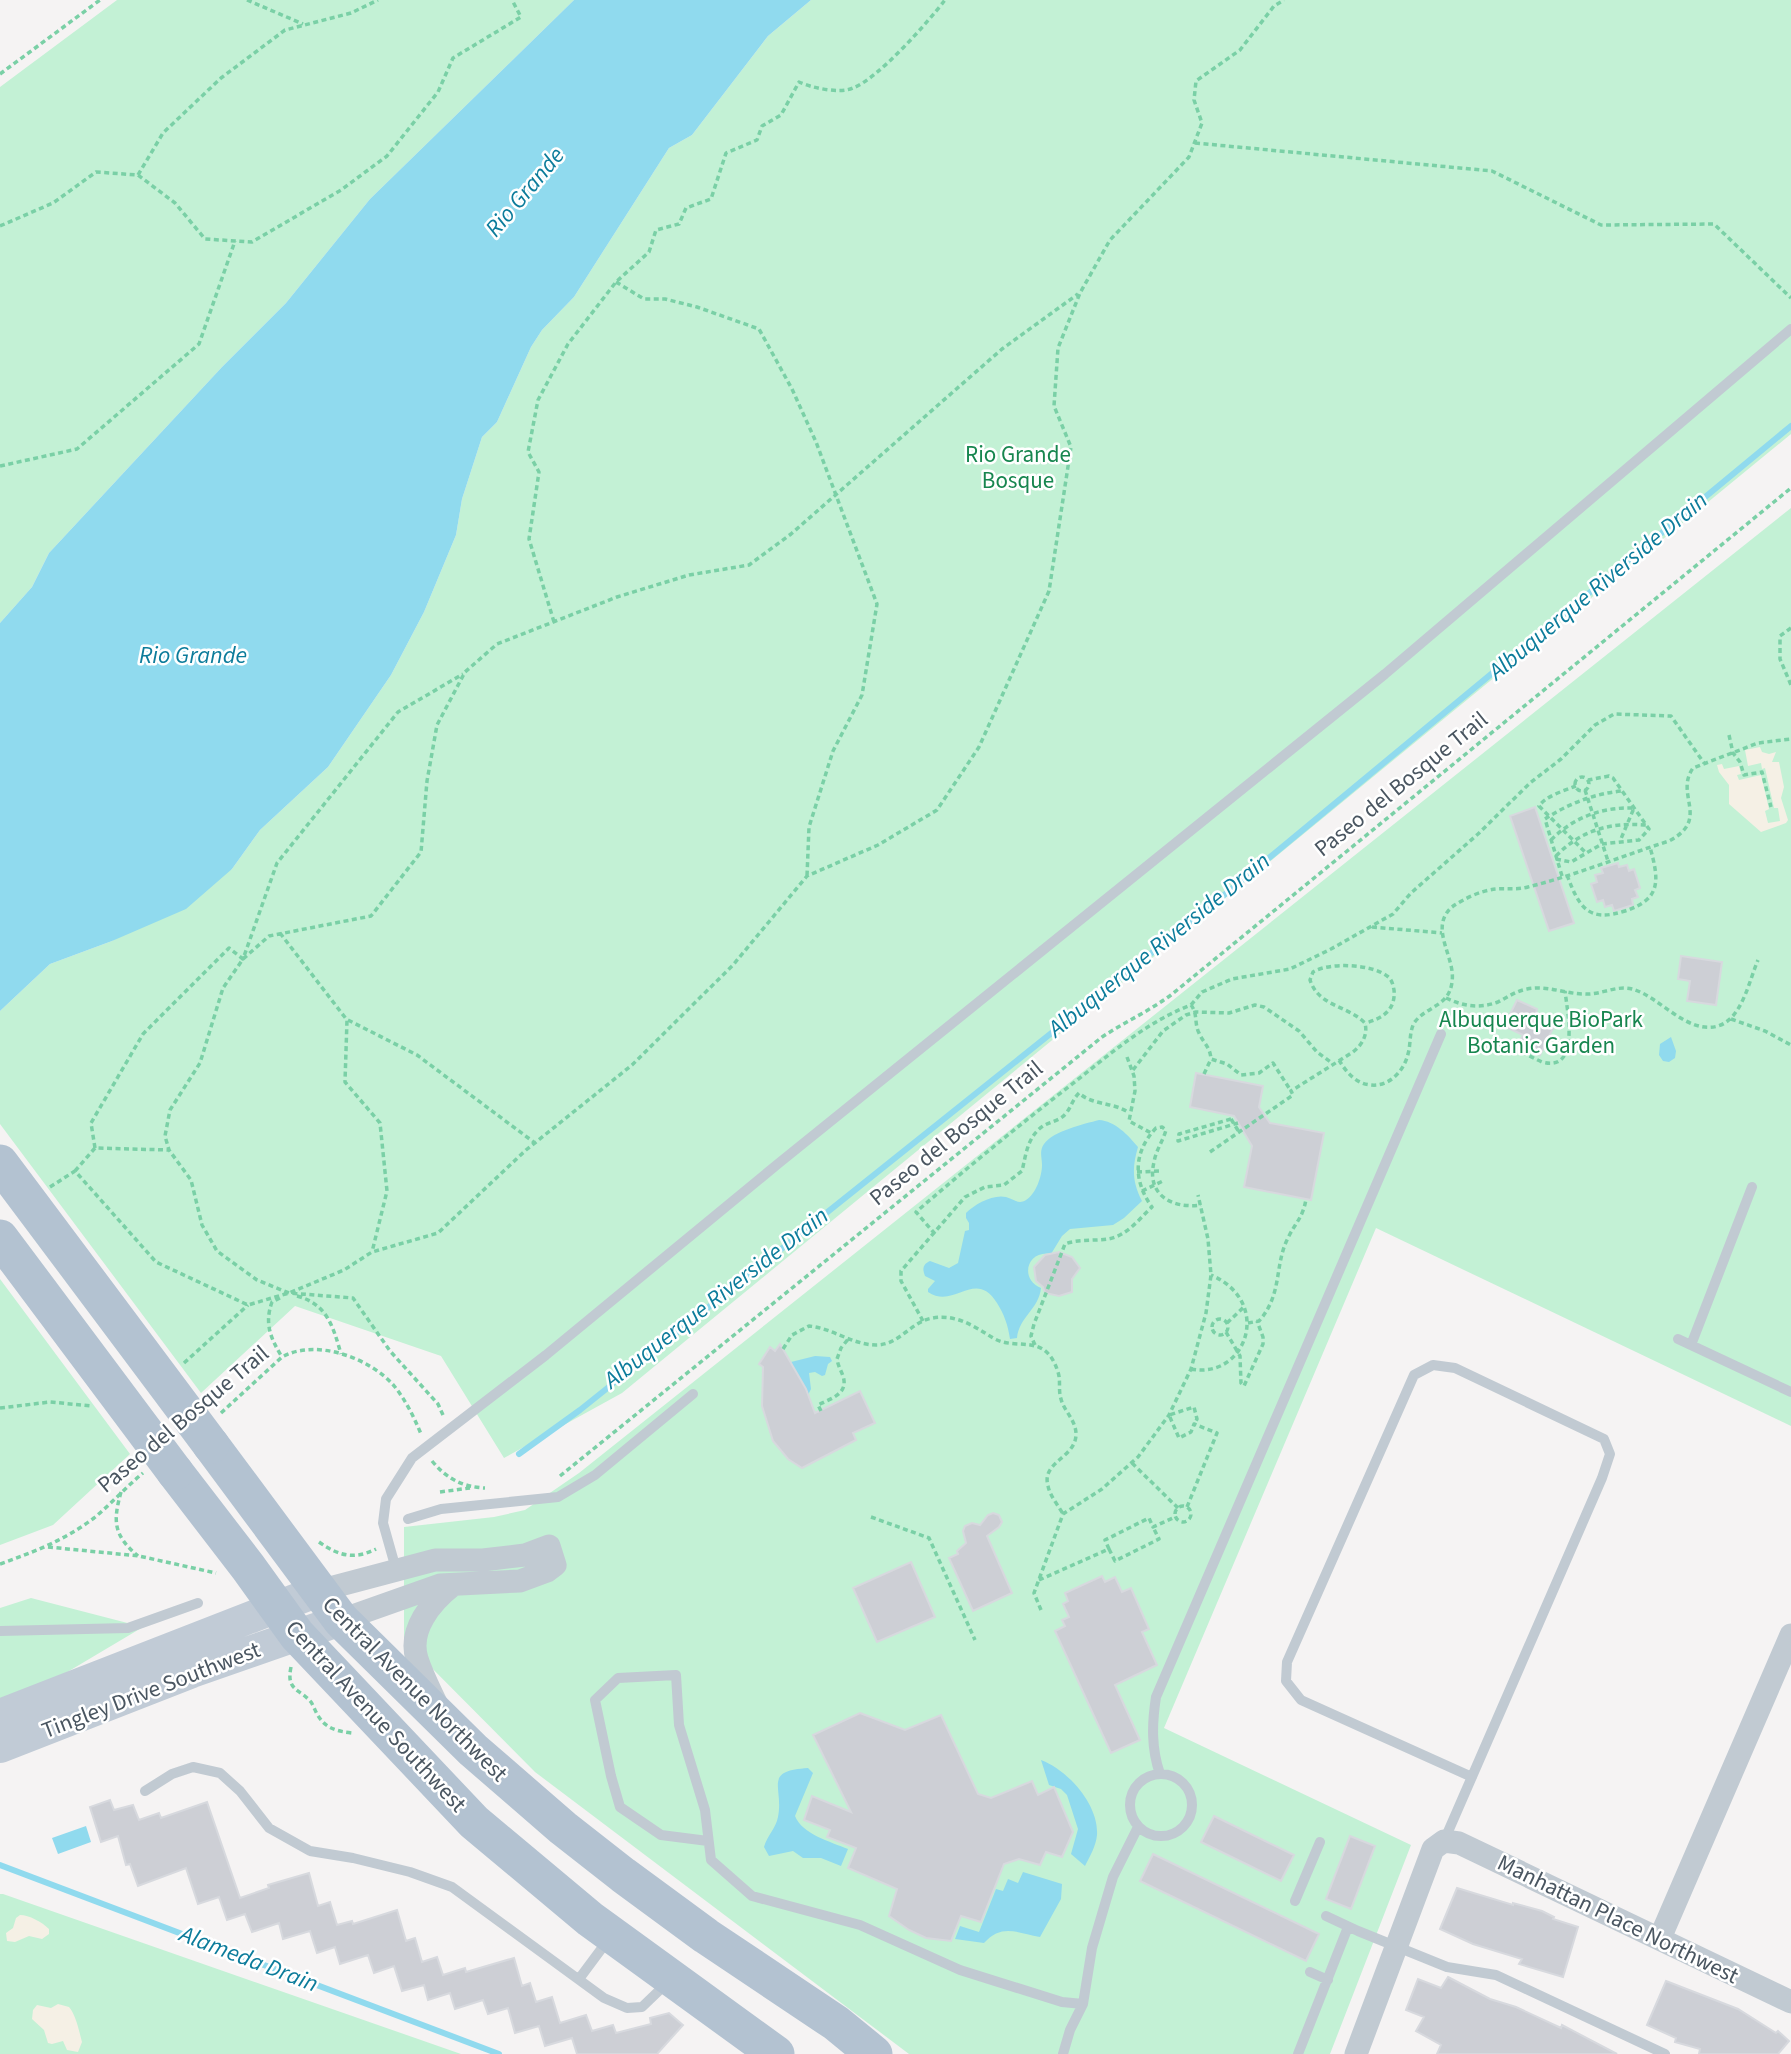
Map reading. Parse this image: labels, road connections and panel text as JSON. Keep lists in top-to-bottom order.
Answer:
{
  "streets": {
    "main road": ["Central Avenue Northwest", "Central Avenue Southwest"],
    "street": ["Tingley Drive Southwest", "Manhattan Place Northwest"],
    "path": ["Paseo del Bosque Trail"]
  },
  "crossings": [
    ["Paseo del Bosque Trail", "Central Avenue Northwest"],
    ["Paseo del Bosque Trail", "Central Avenue Southwest"],
    ["Central Avenue Northwest", "Tingley Drive Southwest"],
    ["Tingley Drive Southwest", "Central Avenue Southwest"]
  ],
  "water": ["Rio Grande", "Albuquerque Riverside Drain", "Alameda Drain"],
  "parks": ["Rio Grande Bosque", "Albuquerque BioPark Botanic Garden"]
}
